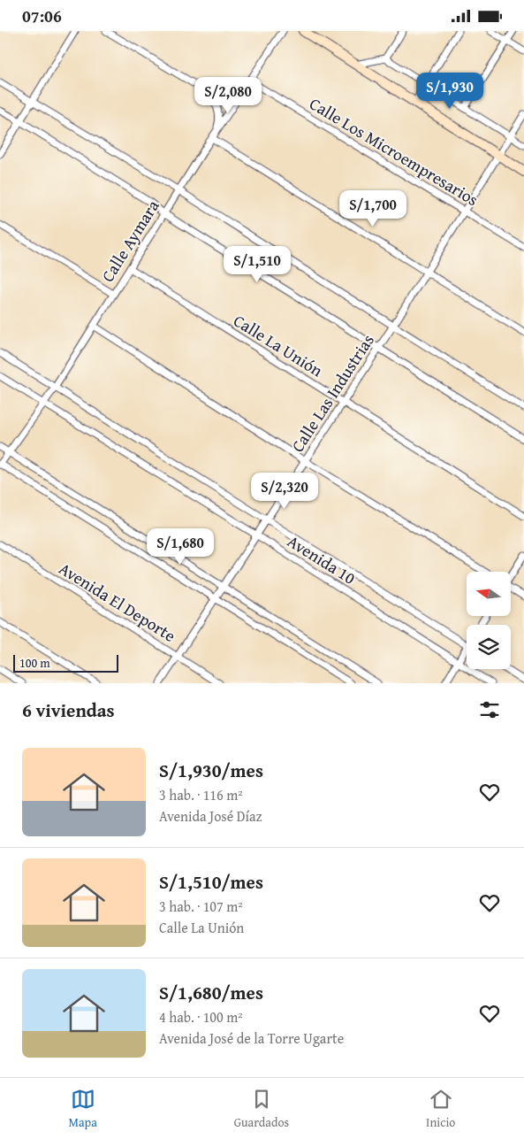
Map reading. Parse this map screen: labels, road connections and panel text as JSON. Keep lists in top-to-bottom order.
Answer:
{
  "streets": {
    "street": [
      "Calle Los Microempresarios",
      "Calle Aymara",
      "Calle La Unión",
      "Calle Las Industrias",
      "Avenida 10",
      "Avenida El Deporte"
    ]
  },
  "crossings": [
    ["Calle Los Microempresarios", "Calle Aymara"],
    ["Calle Los Microempresarios", "Calle Las Industrias"],
    ["Calle Aymara", "Calle La Unión"],
    ["Calle Aymara", "Avenida 10"],
    ["Calle La Unión", "Calle Las Industrias"],
    ["Calle Las Industrias", "Avenida 10"],
    ["Calle Las Industrias", "Avenida El Deporte"]
  ],
  "scale_bar": "100 m",
  "north": "left",
  "page": {
    "status": "07:06",
    "price": [
      "S/1,930",
      "S/2,080",
      "S/1,700",
      "S/1,510",
      "S/2,320",
      "S/1,680"
    ],
    "scale": "100 m",
    "heading": "6 viviendas",
    "list": [
      {
        "name": "S/1,930/mes",
        "note": "3 hab. · 116 m² · Avenida José Díaz"
      },
      {
        "name": "S/1,510/mes",
        "note": "3 hab. · 107 m² · Calle La Unión"
      },
      {
        "name": "S/1,680/mes",
        "note": "4 hab. · 100 m² · Avenida José de la Torre Ugarte"
      }
    ],
    "tabs": ["Mapa", "Guardados", "Inicio"]
  }
}
